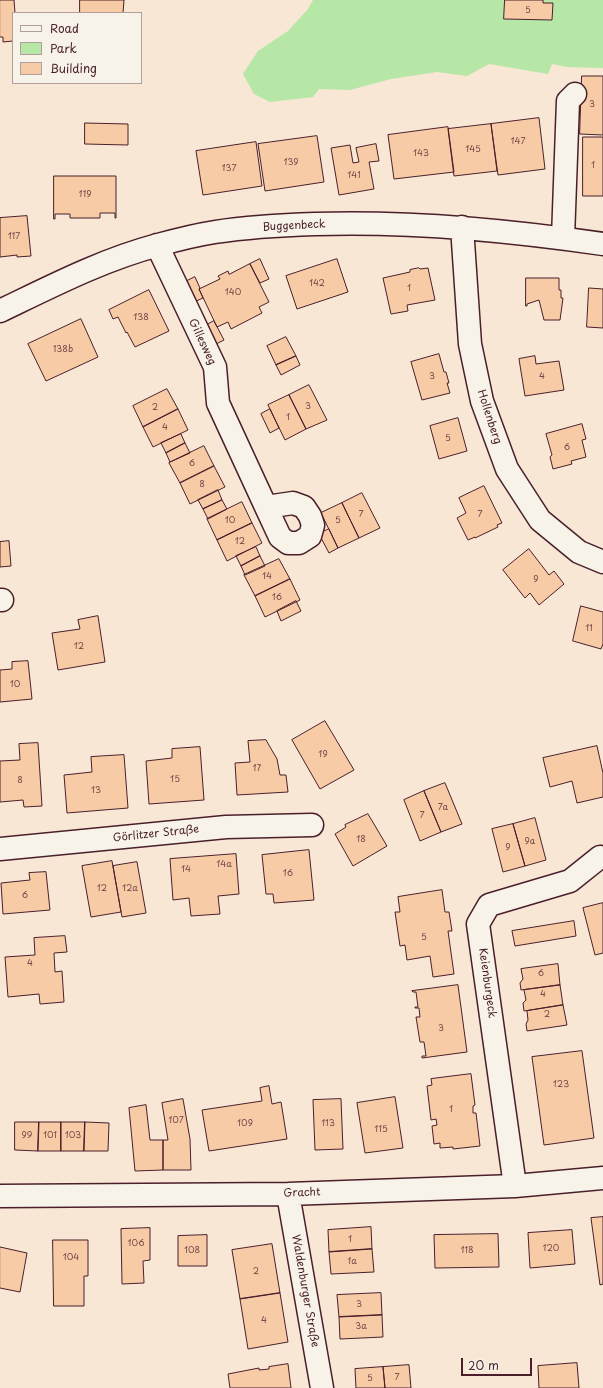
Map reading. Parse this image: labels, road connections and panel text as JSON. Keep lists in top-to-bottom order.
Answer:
{
  "streets": {
    "street": [
      "Buggenbeck",
      "Gillesweg",
      "Hollenberg",
      "Görlitzer Straße",
      "Keienburgeck",
      "Gracht",
      "Waldenburger Straße"
    ]
  },
  "crossings": [
    ["Buggenbeck", "Gillesweg"],
    ["Buggenbeck", "Hollenberg"],
    ["Keienburgeck", "Gracht"],
    ["Gracht", "Waldenburger Straße"]
  ],
  "house_numbers": [
    "5",
    "3",
    "147",
    "145",
    "143",
    "139",
    "1",
    "137",
    "141",
    "119",
    "117",
    "142",
    "1",
    "140",
    "138",
    "138b",
    "3",
    "4",
    "3",
    "2",
    "1",
    "4",
    "5",
    "6",
    "6",
    "8",
    "7",
    "7",
    "10",
    "5",
    "12",
    "14",
    "9",
    "16",
    "11",
    "12",
    "10",
    "19",
    "17",
    "15",
    "8",
    "13",
    "7a",
    "7",
    "18",
    "9a",
    "9",
    "14a",
    "14",
    "16",
    "12",
    "12a",
    "6",
    "5",
    "4",
    "6",
    "4",
    "2",
    "3",
    "123",
    "1",
    "107",
    "109",
    "113",
    "115",
    "99",
    "101",
    "103",
    "1",
    "106",
    "120",
    "108",
    "118",
    "104",
    "1a",
    "2",
    "3",
    "4",
    "3a",
    "7",
    "5"
  ],
  "legend": ["Road", "Park", "Building"],
  "scale_bar": "20 m"
}
